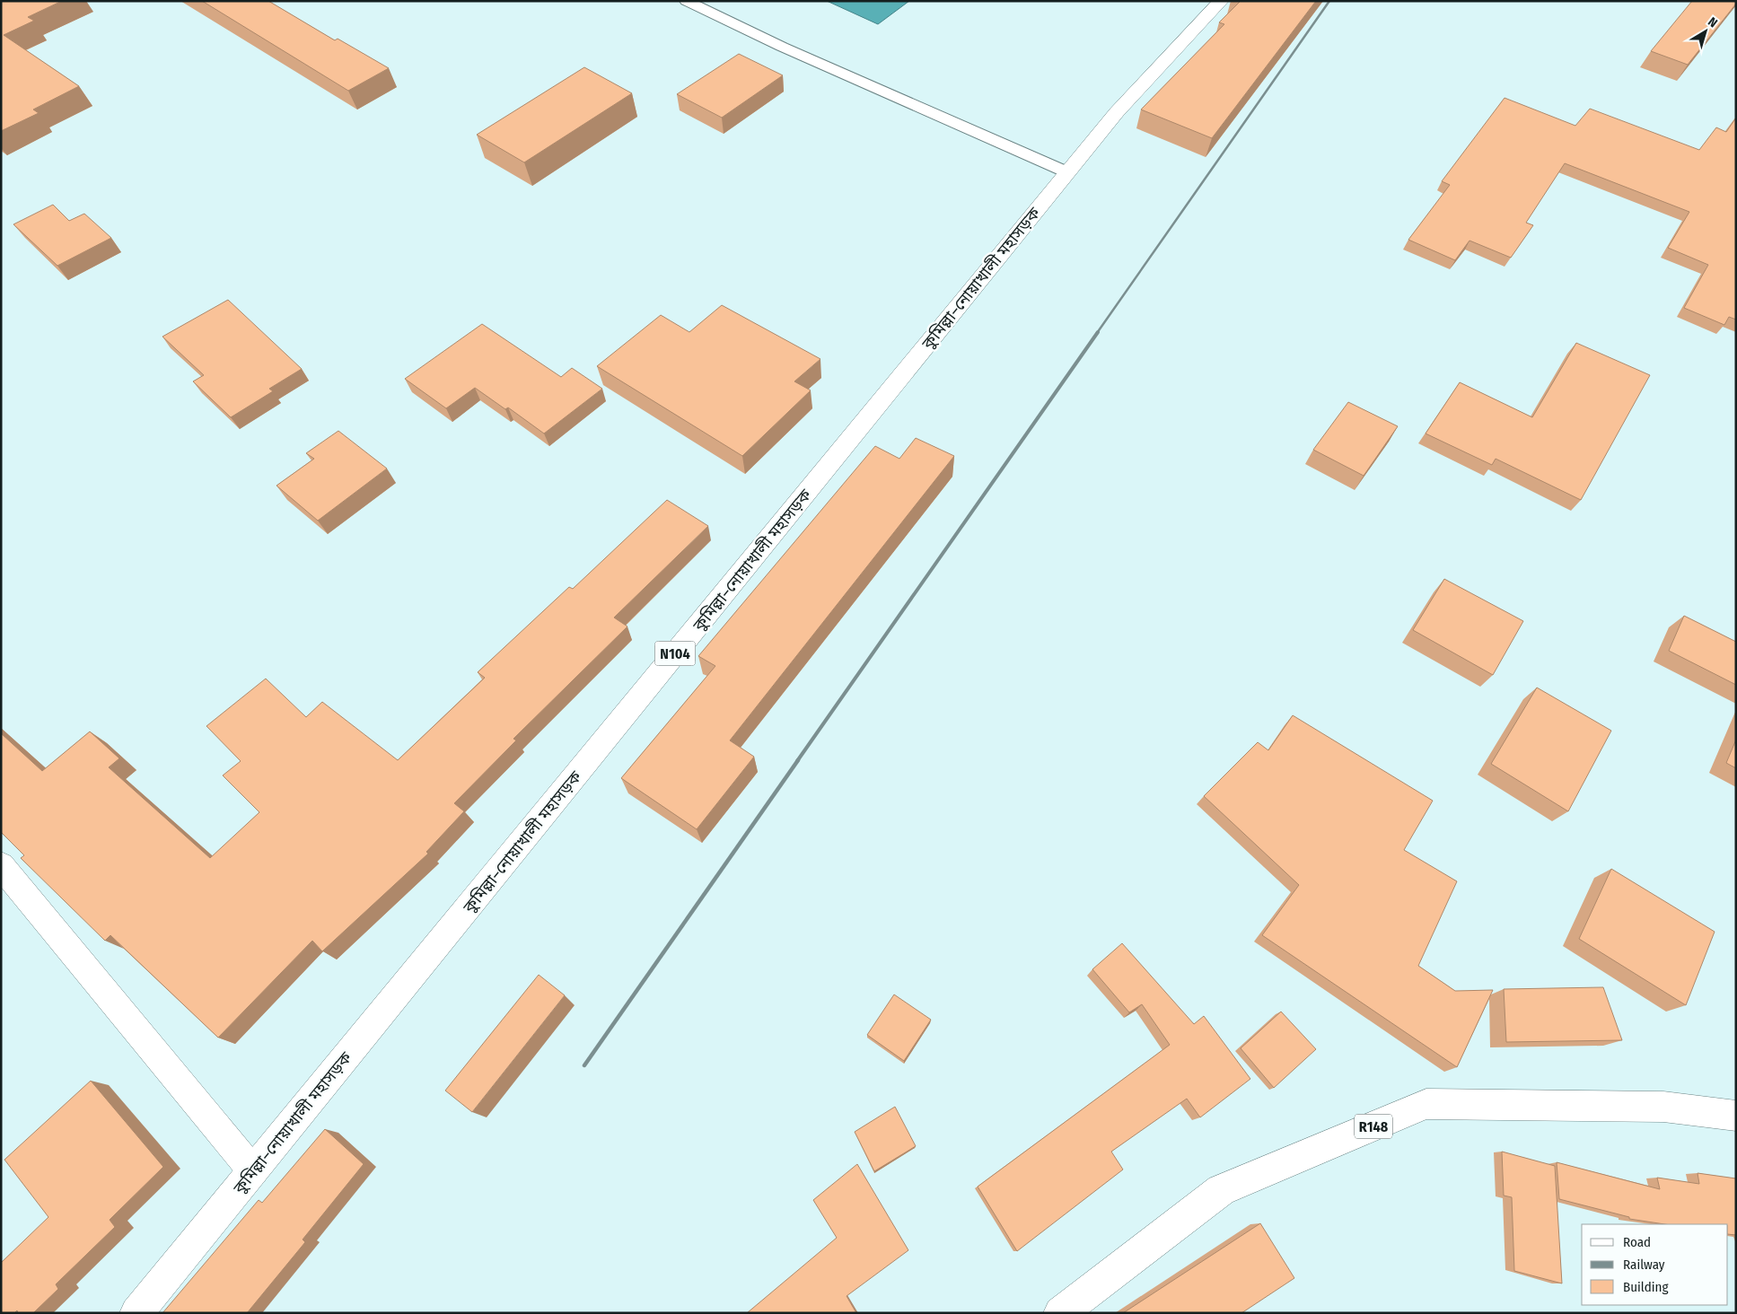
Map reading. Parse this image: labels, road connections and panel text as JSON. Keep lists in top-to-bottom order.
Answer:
{
  "streets": {
    "main road": ["কুমিল্লা–নোয়াখালী মহাসড়ক", "N104", "R148"]
  },
  "legend": ["Road", "Railway", "Building"],
  "north": "top right"
}
